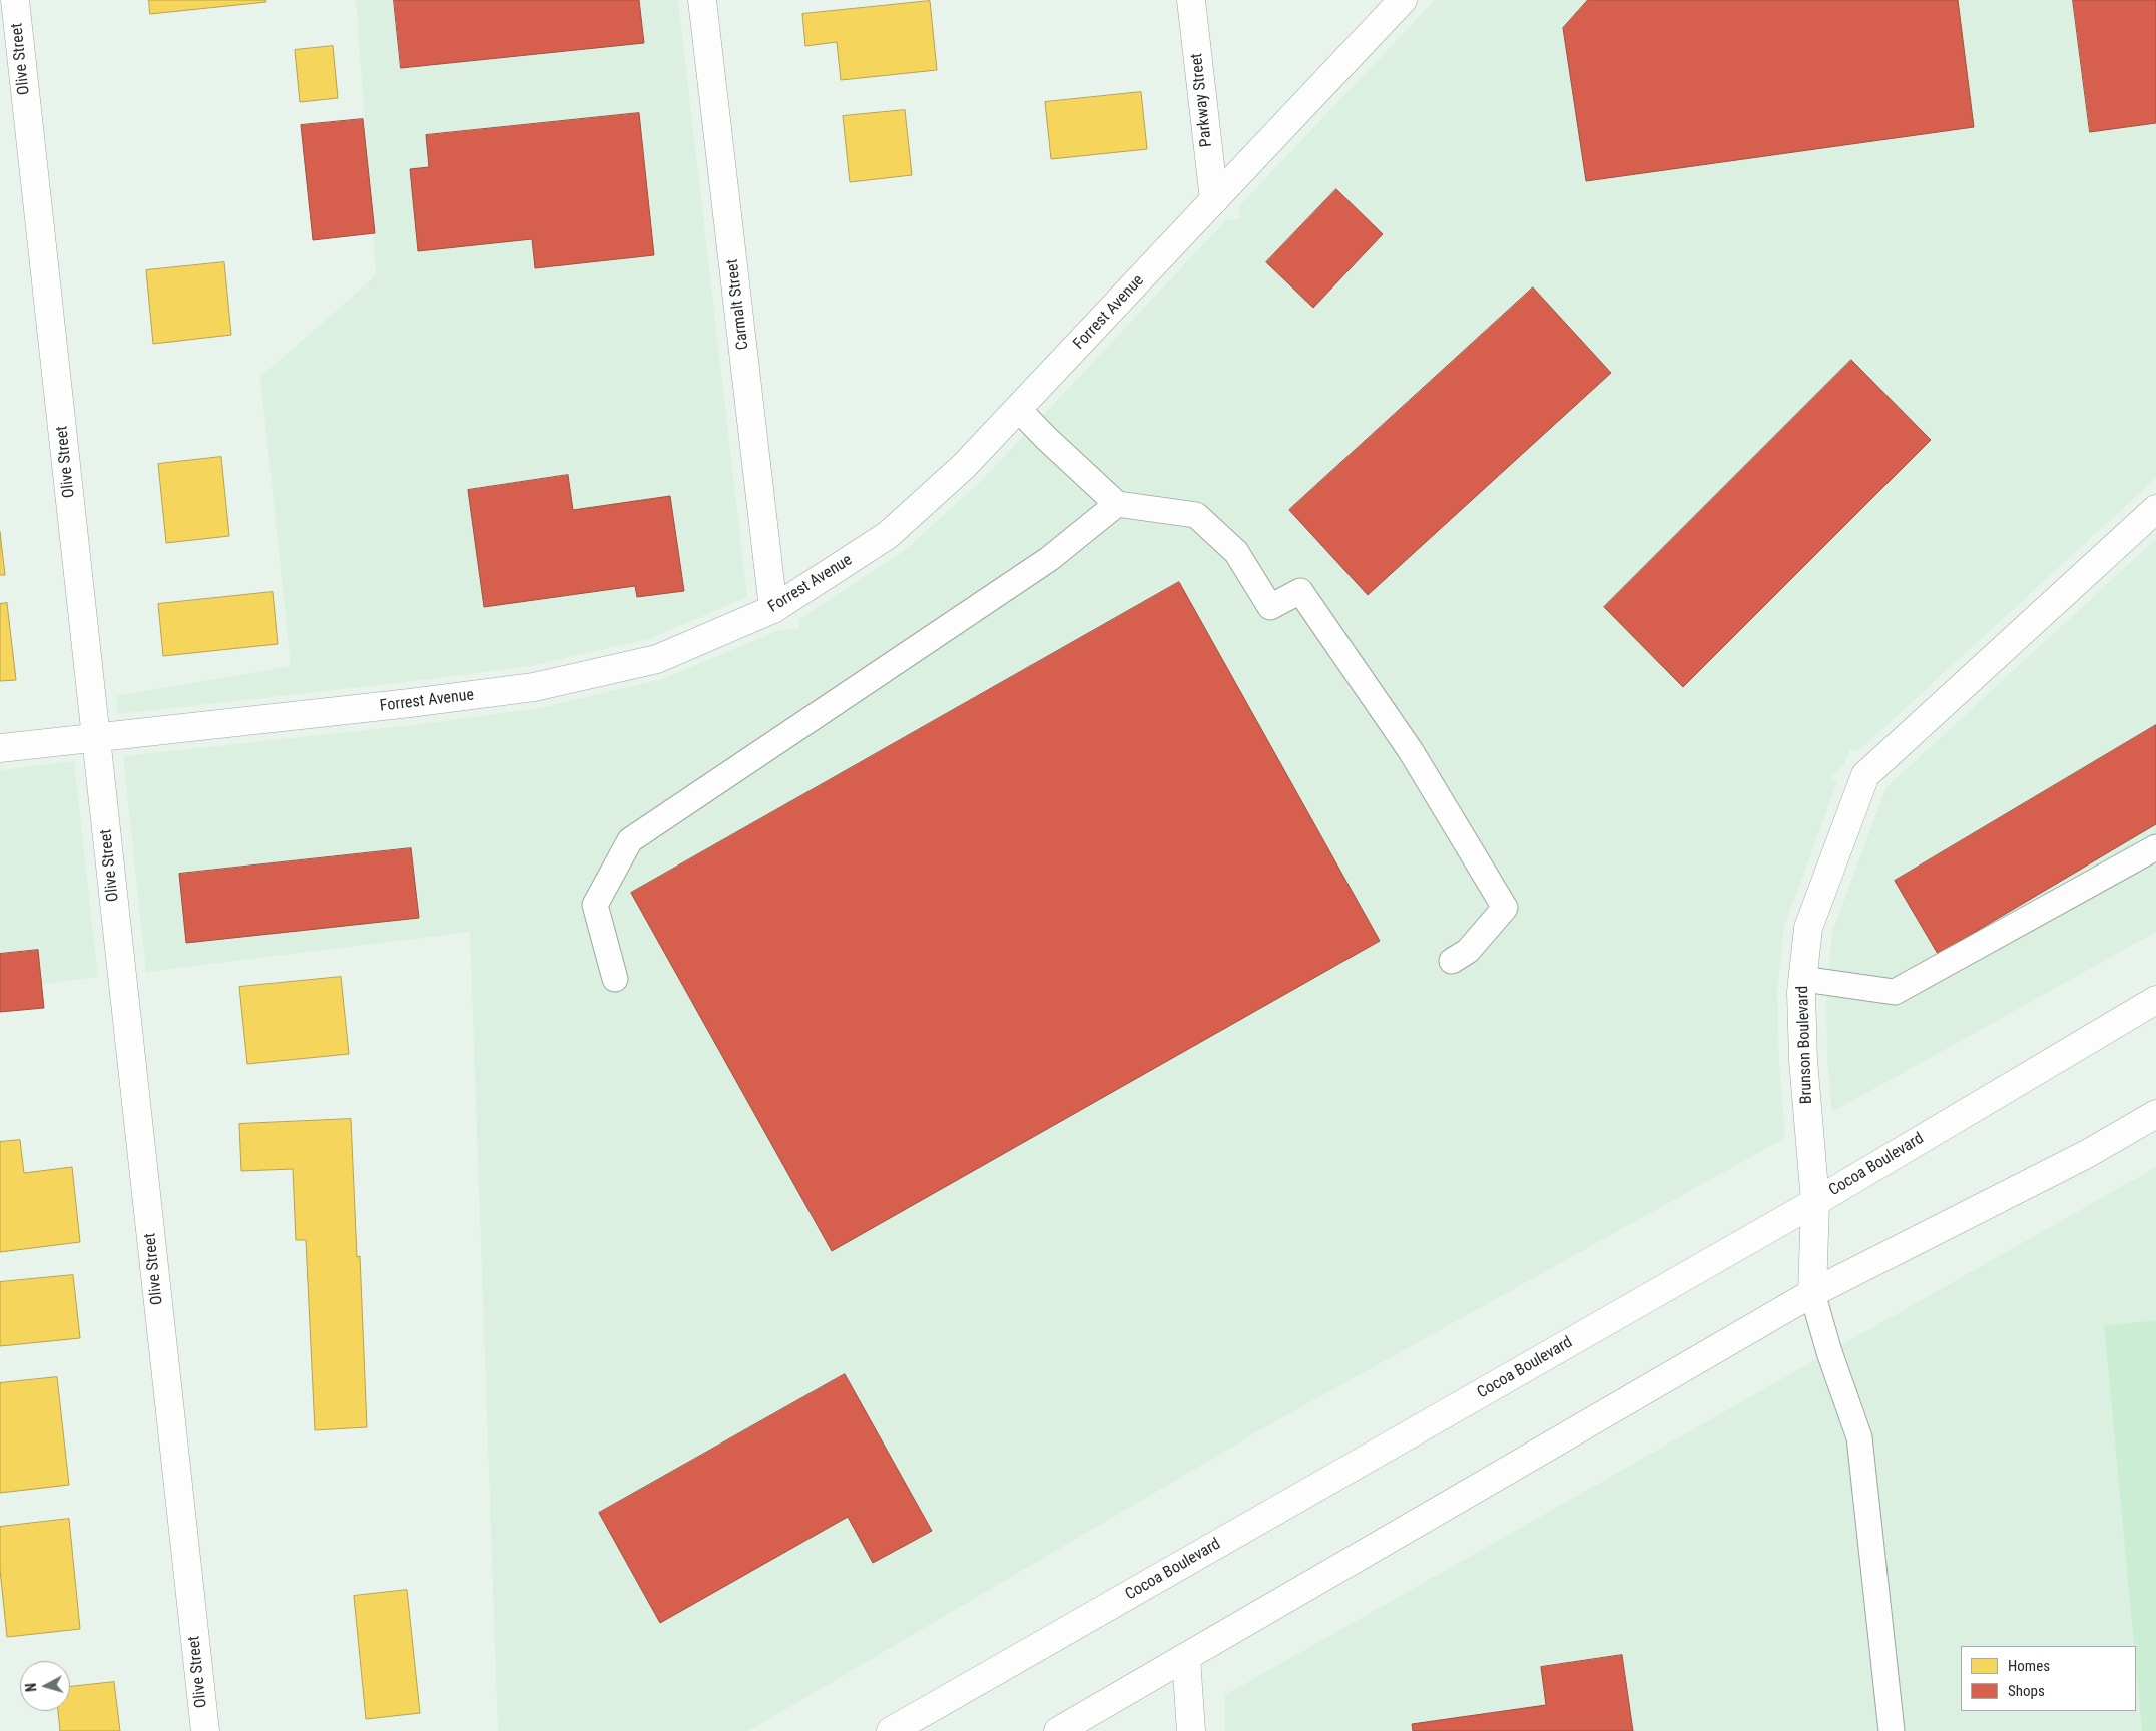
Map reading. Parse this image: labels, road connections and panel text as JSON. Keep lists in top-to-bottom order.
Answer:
{
  "streets": {
    "street": [
      "Olive Street",
      "Parkway Street",
      "Carmalt Street",
      "Forrest Avenue",
      "Brunson Boulevard",
      "Cocoa Boulevard"
    ]
  },
  "crossings": [
    ["Olive Street", "Forrest Avenue"],
    ["Parkway Street", "Forrest Avenue"],
    ["Carmalt Street", "Forrest Avenue"],
    ["Brunson Boulevard", "Cocoa Boulevard"]
  ],
  "legend": ["Homes", "Shops"],
  "north": "left"
}
